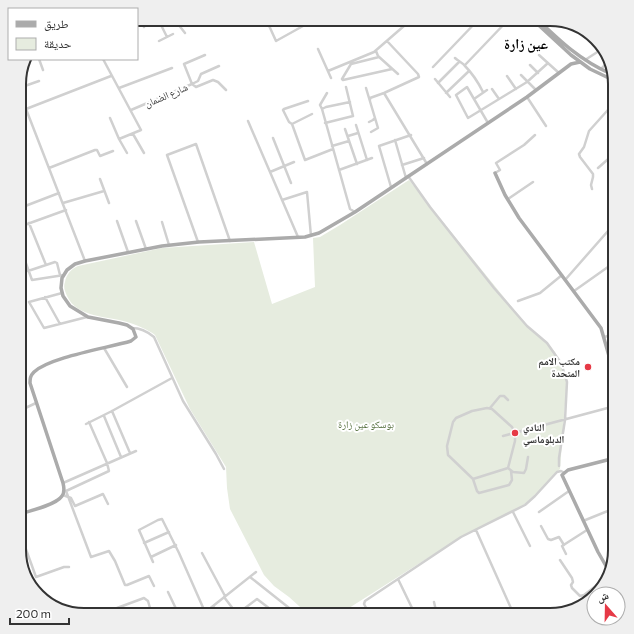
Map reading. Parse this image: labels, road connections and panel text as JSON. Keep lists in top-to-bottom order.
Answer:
{
  "streets": {
    "street": ["شارع الضمان"]
  },
  "districts": ["عين زارة"],
  "parks": ["بوسكو عين زارة"],
  "places": ["مكتب الامم المتحدة", "النادي الدبلوماسي"],
  "legend": ["طريق", "حديقة"],
  "scale_bar": "200 m",
  "north": "top"
}
